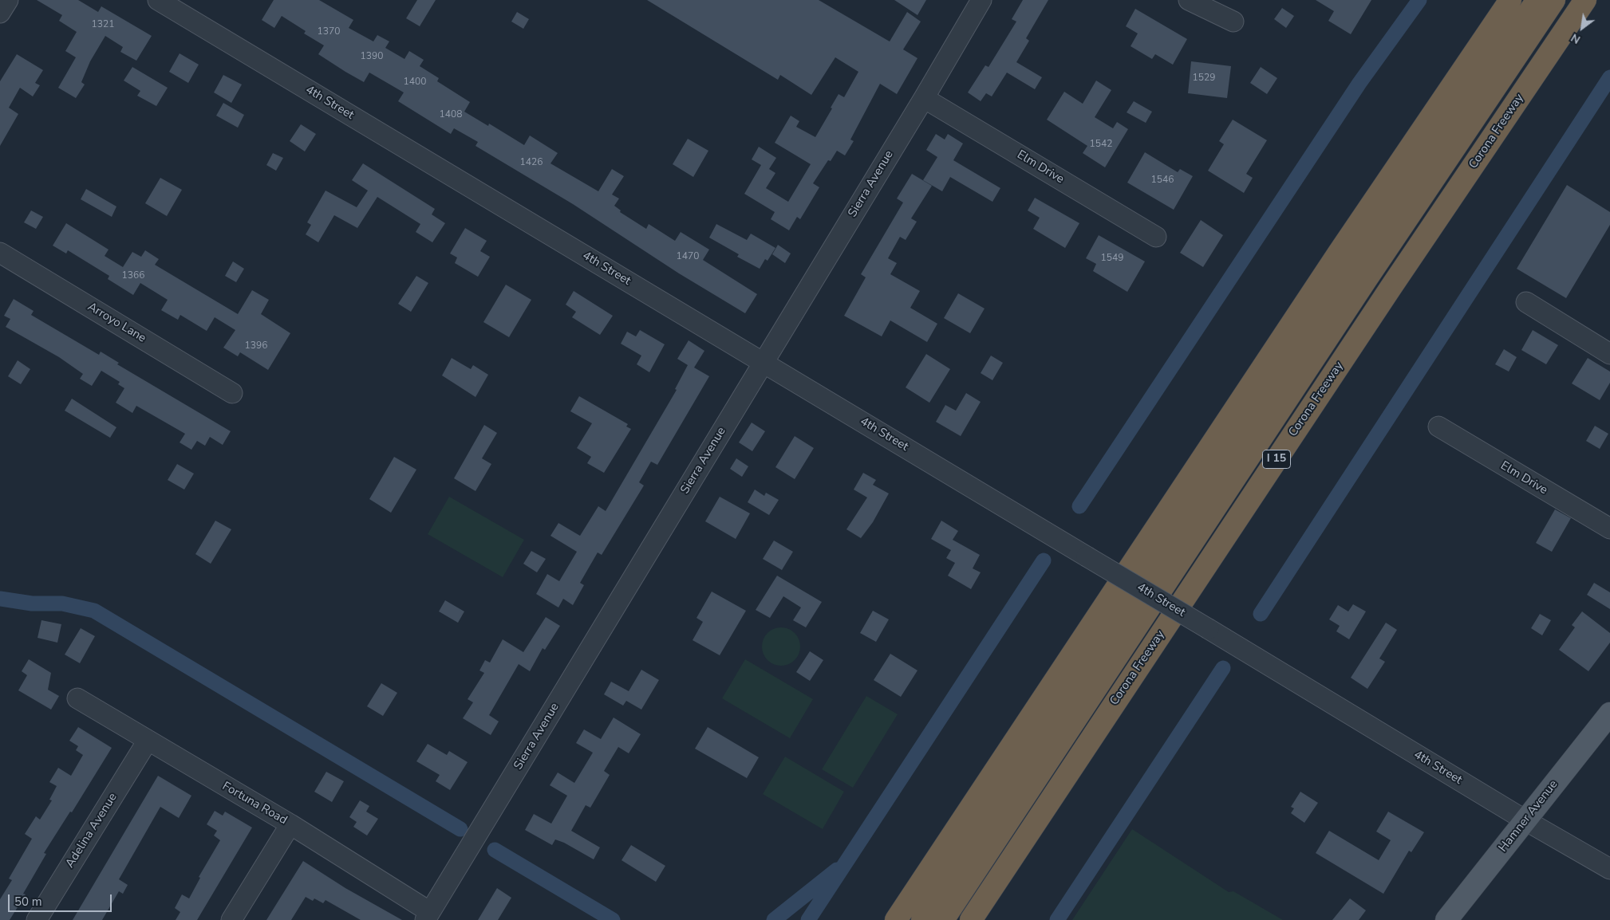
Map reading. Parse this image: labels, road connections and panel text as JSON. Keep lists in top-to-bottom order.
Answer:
{
  "streets": {
    "highway": ["Corona Freeway", "I 15"],
    "main road": ["Hamner Avenue"],
    "street": [
      "4th Street",
      "Elm Drive",
      "Sierra Avenue",
      "Arroyo Lane",
      "Fortuna Road",
      "Adelina Avenue"
    ]
  },
  "crossings": [
    ["4th Street", "Sierra Avenue"],
    ["4th Street", "Hamner Avenue"],
    ["Elm Drive", "Sierra Avenue"],
    ["Sierra Avenue", "Fortuna Road"],
    ["Fortuna Road", "Adelina Avenue"]
  ],
  "house_numbers": [
    "1321",
    "1370",
    "1390",
    "1529",
    "1400",
    "1408",
    "1542",
    "1426",
    "1546",
    "1470",
    "1549",
    "1366",
    "1396"
  ],
  "scale_bar": "50 m",
  "north": "bottom left"
}
